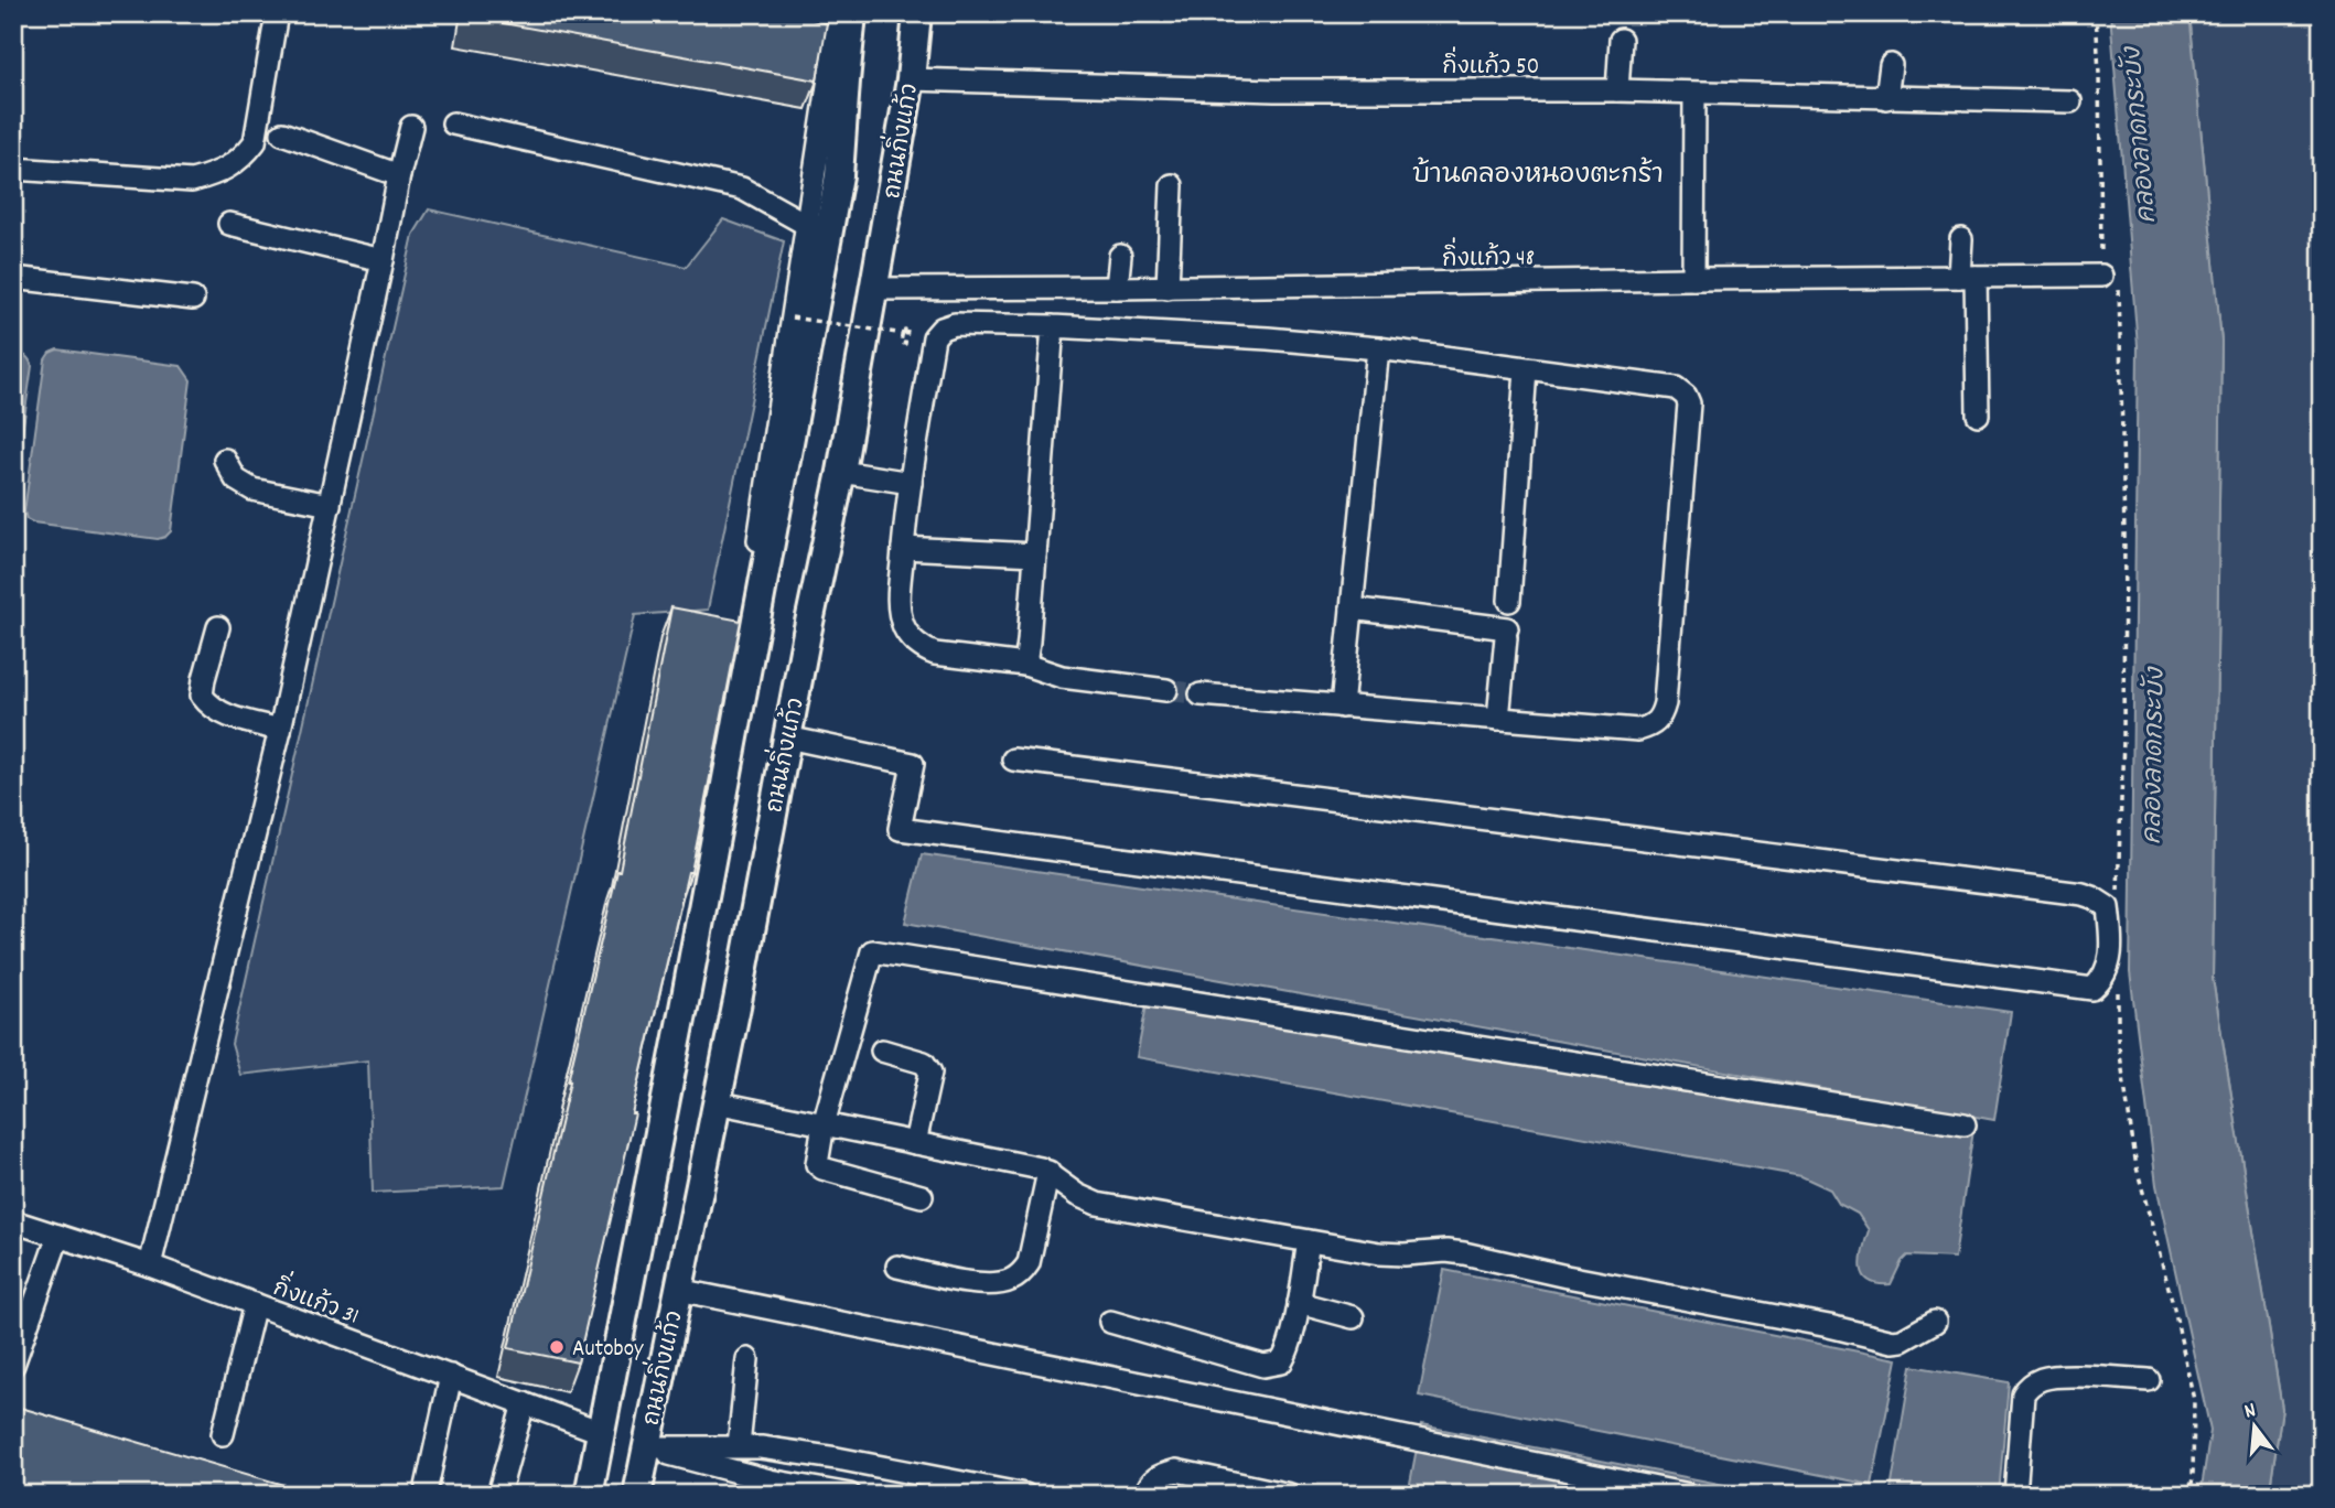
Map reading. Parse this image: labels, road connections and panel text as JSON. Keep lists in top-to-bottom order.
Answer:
{
  "streets": {
    "main road": ["ถนนกิ่งแก้ว"],
    "street": ["กิ่งแก้ว 50", "กิ่งแก้ว 48", "กิ่งแก้ว 31"]
  },
  "crossings": [
    ["กิ่งแก้ว 50", "ถนนกิ่งแก้ว"],
    ["ถนนกิ่งแก้ว", "กิ่งแก้ว 48"],
    ["ถนนกิ่งแก้ว", "กิ่งแก้ว 31"]
  ],
  "districts": ["บ้านคลองหนองตะกร้า"],
  "water": ["คลองลาดกระบัง"],
  "places": ["Autoboy"],
  "north": "top"
}
